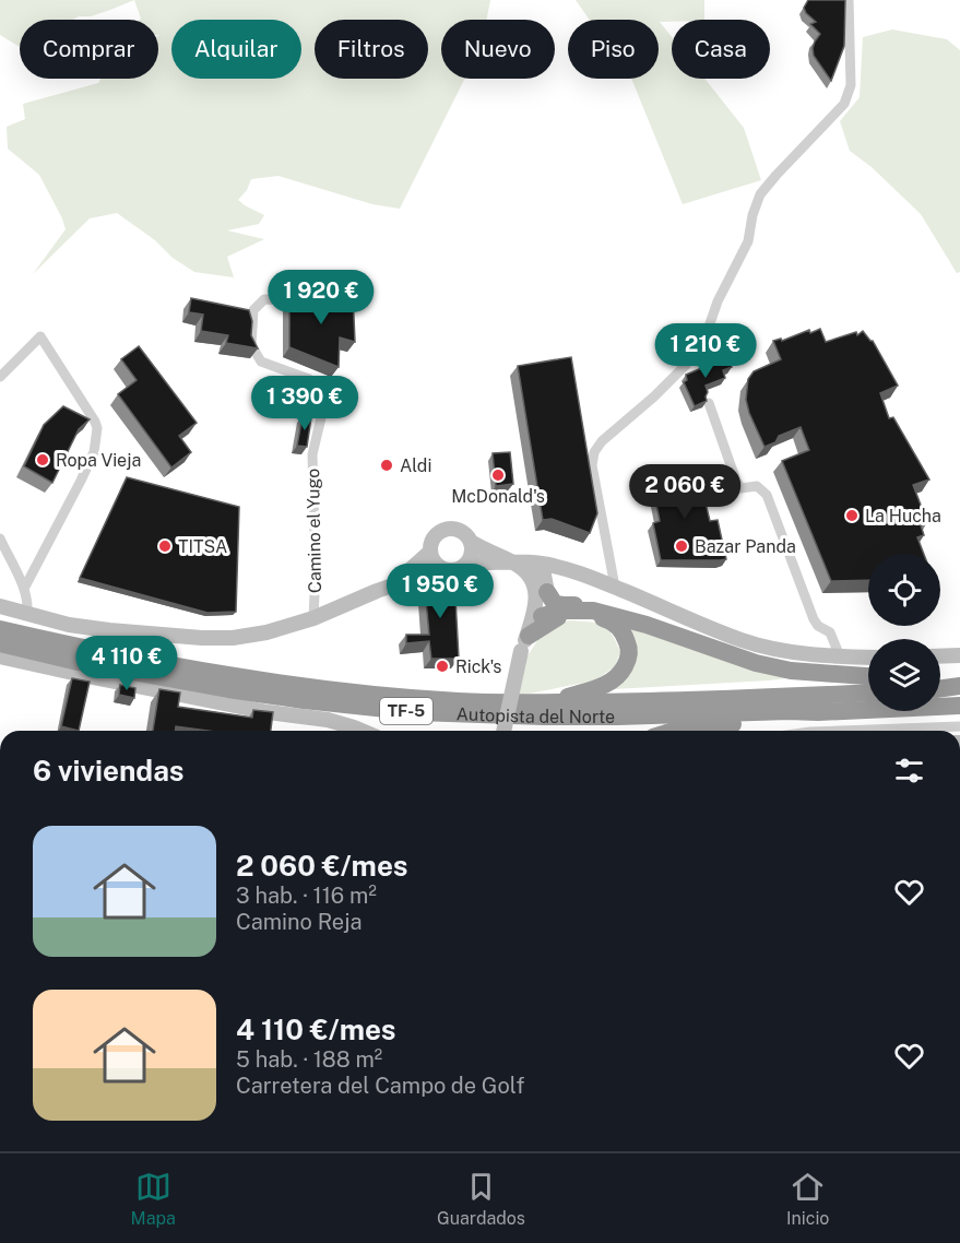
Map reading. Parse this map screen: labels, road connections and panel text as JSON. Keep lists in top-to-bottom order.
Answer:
{
  "streets": {
    "highway": ["TF-5", "Autopista del Norte"],
    "street": ["Camino el Yugo"]
  },
  "places": [
    "Ropa Vieja",
    "Aldi",
    "McDonald's",
    "La Hucha",
    "TITSA",
    "Bazar Panda",
    "Rick's"
  ],
  "page": {
    "chip": [
      "Comprar",
      "Alquilar",
      "Filtros",
      "Nuevo",
      "Piso",
      "Casa"
    ],
    "price": [
      "1 920 €",
      "1 210 €",
      "1 390 €",
      "2 060 €",
      "1 950 €",
      "4 110 €"
    ],
    "heading": "6 viviendas",
    "list": [
      {
        "name": "2 060 €/mes",
        "note": "3 hab. · 116 m² · Camino Reja"
      },
      {
        "name": "4 110 €/mes",
        "note": "5 hab. · 188 m² · Carretera del Campo de Golf"
      }
    ],
    "tabs": ["Mapa", "Guardados", "Inicio"]
  }
}
